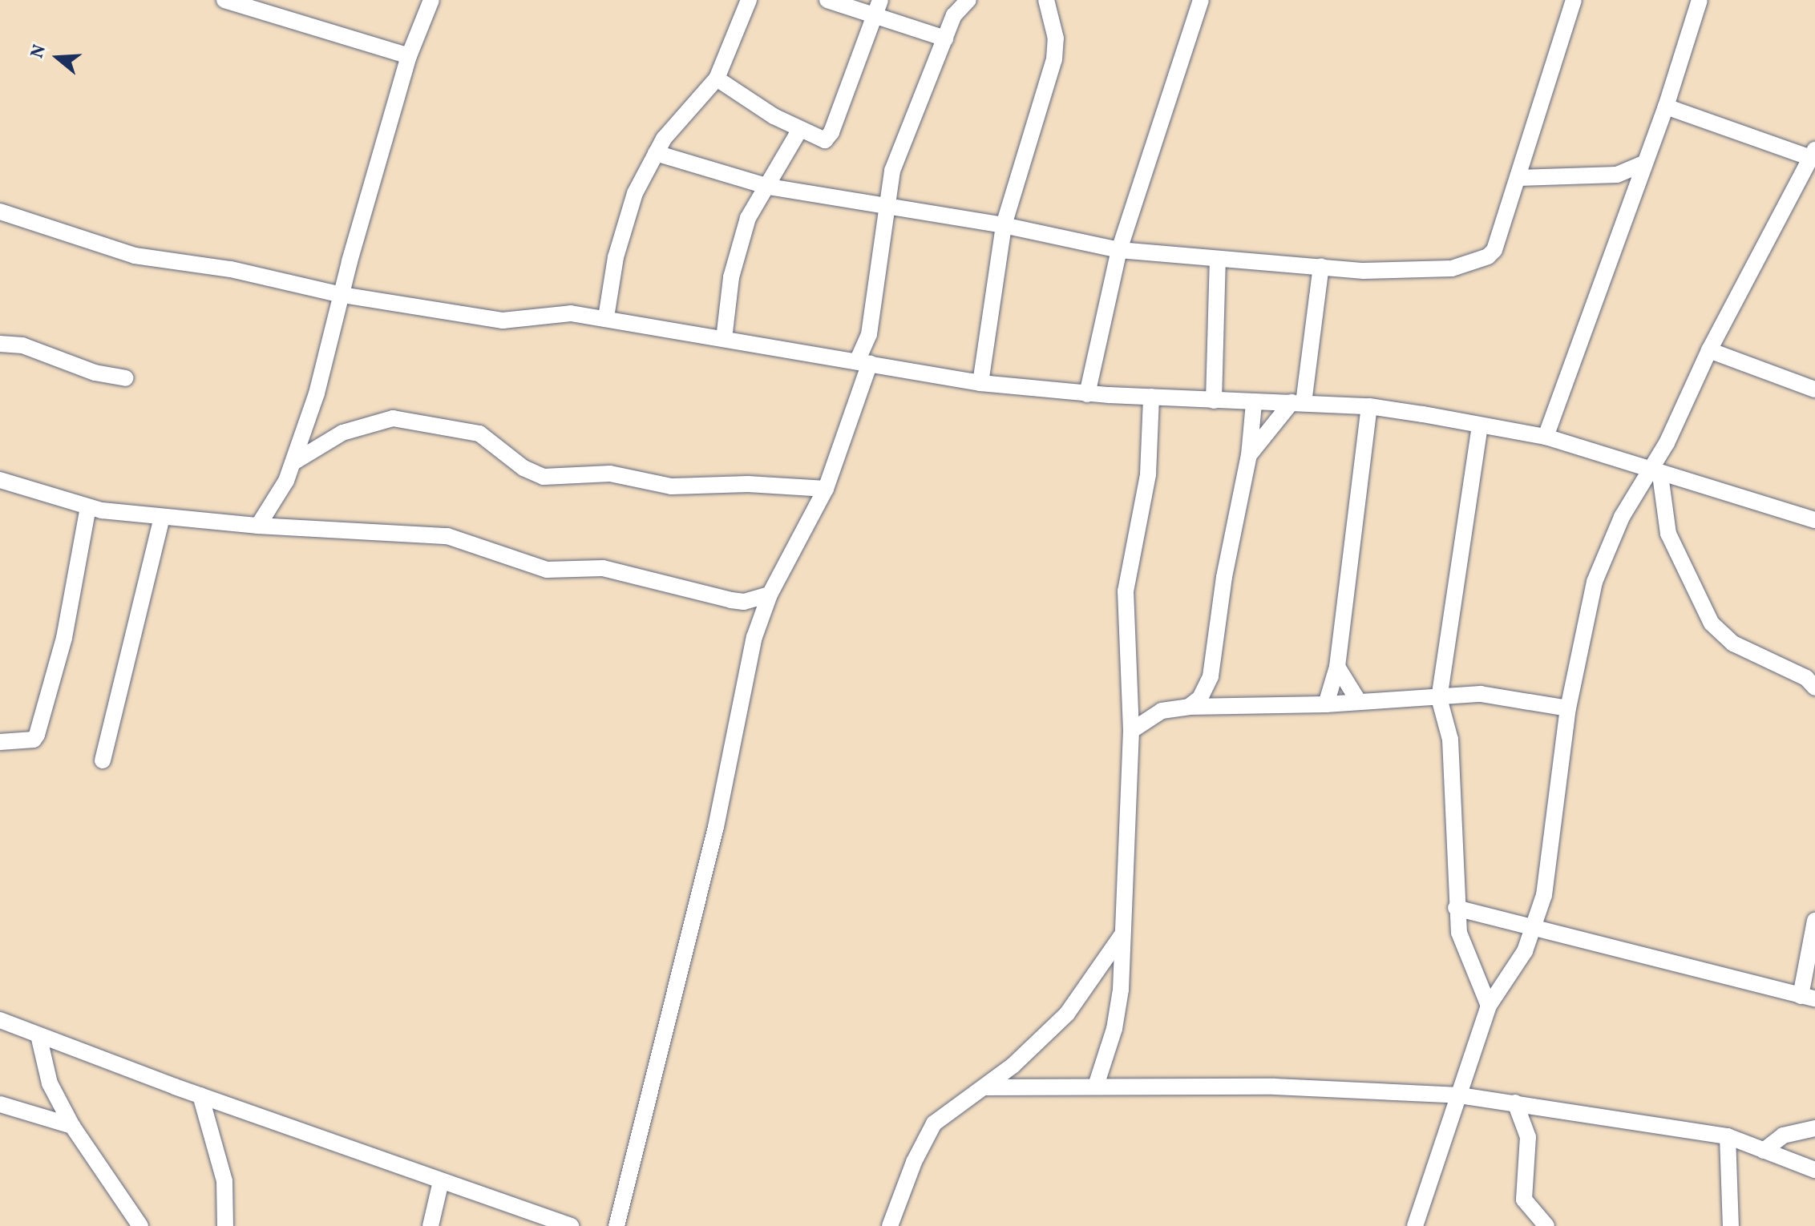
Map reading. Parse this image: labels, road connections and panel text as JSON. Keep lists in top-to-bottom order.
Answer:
{
  "north": "left"
}
